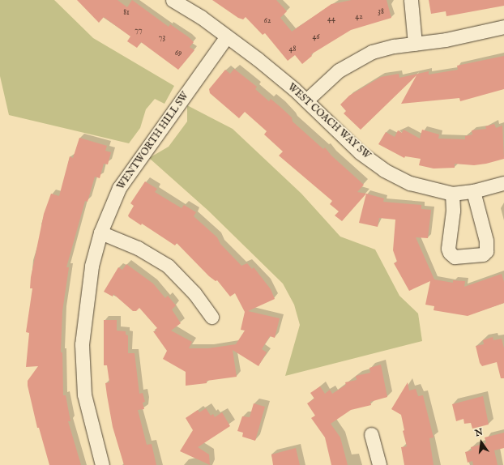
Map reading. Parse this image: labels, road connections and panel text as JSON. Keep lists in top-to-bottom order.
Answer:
{
  "streets": {
    "street": ["WEST COACH WAY SW", "WENTWORTH HILL SW"]
  },
  "crossings": [
    ["WEST COACH WAY SW", "WENTWORTH HILL SW"]
  ],
  "house_numbers": [
    "38",
    "81",
    "42",
    "44",
    "62",
    "77",
    "46",
    "73",
    "48",
    "69"
  ],
  "north": "top"
}
